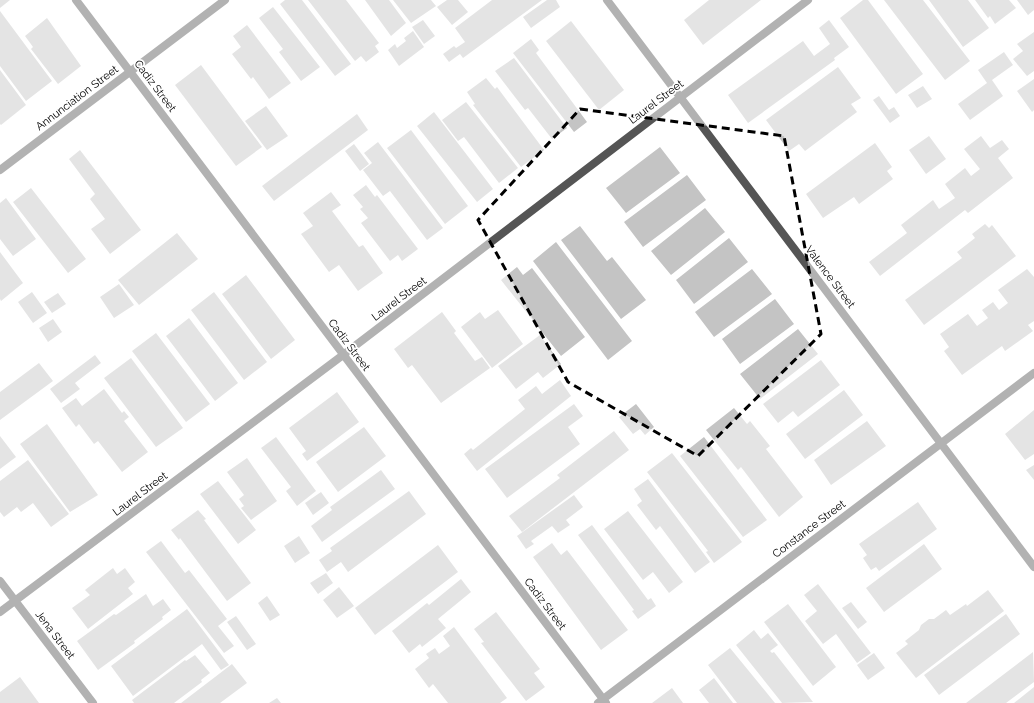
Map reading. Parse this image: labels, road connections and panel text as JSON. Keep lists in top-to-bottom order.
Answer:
{
  "streets": {
    "street": [
      "Cadiz Street",
      "Annunciation Street",
      "Laurel Street",
      "Valence Street",
      "Constance Street",
      "Jena Street"
    ]
  },
  "crossings": [
    ["Cadiz Street", "Annunciation Street"],
    ["Cadiz Street", "Laurel Street"],
    ["Cadiz Street", "Constance Street"],
    ["Laurel Street", "Valence Street"],
    ["Laurel Street", "Jena Street"],
    ["Valence Street", "Constance Street"]
  ]
}
